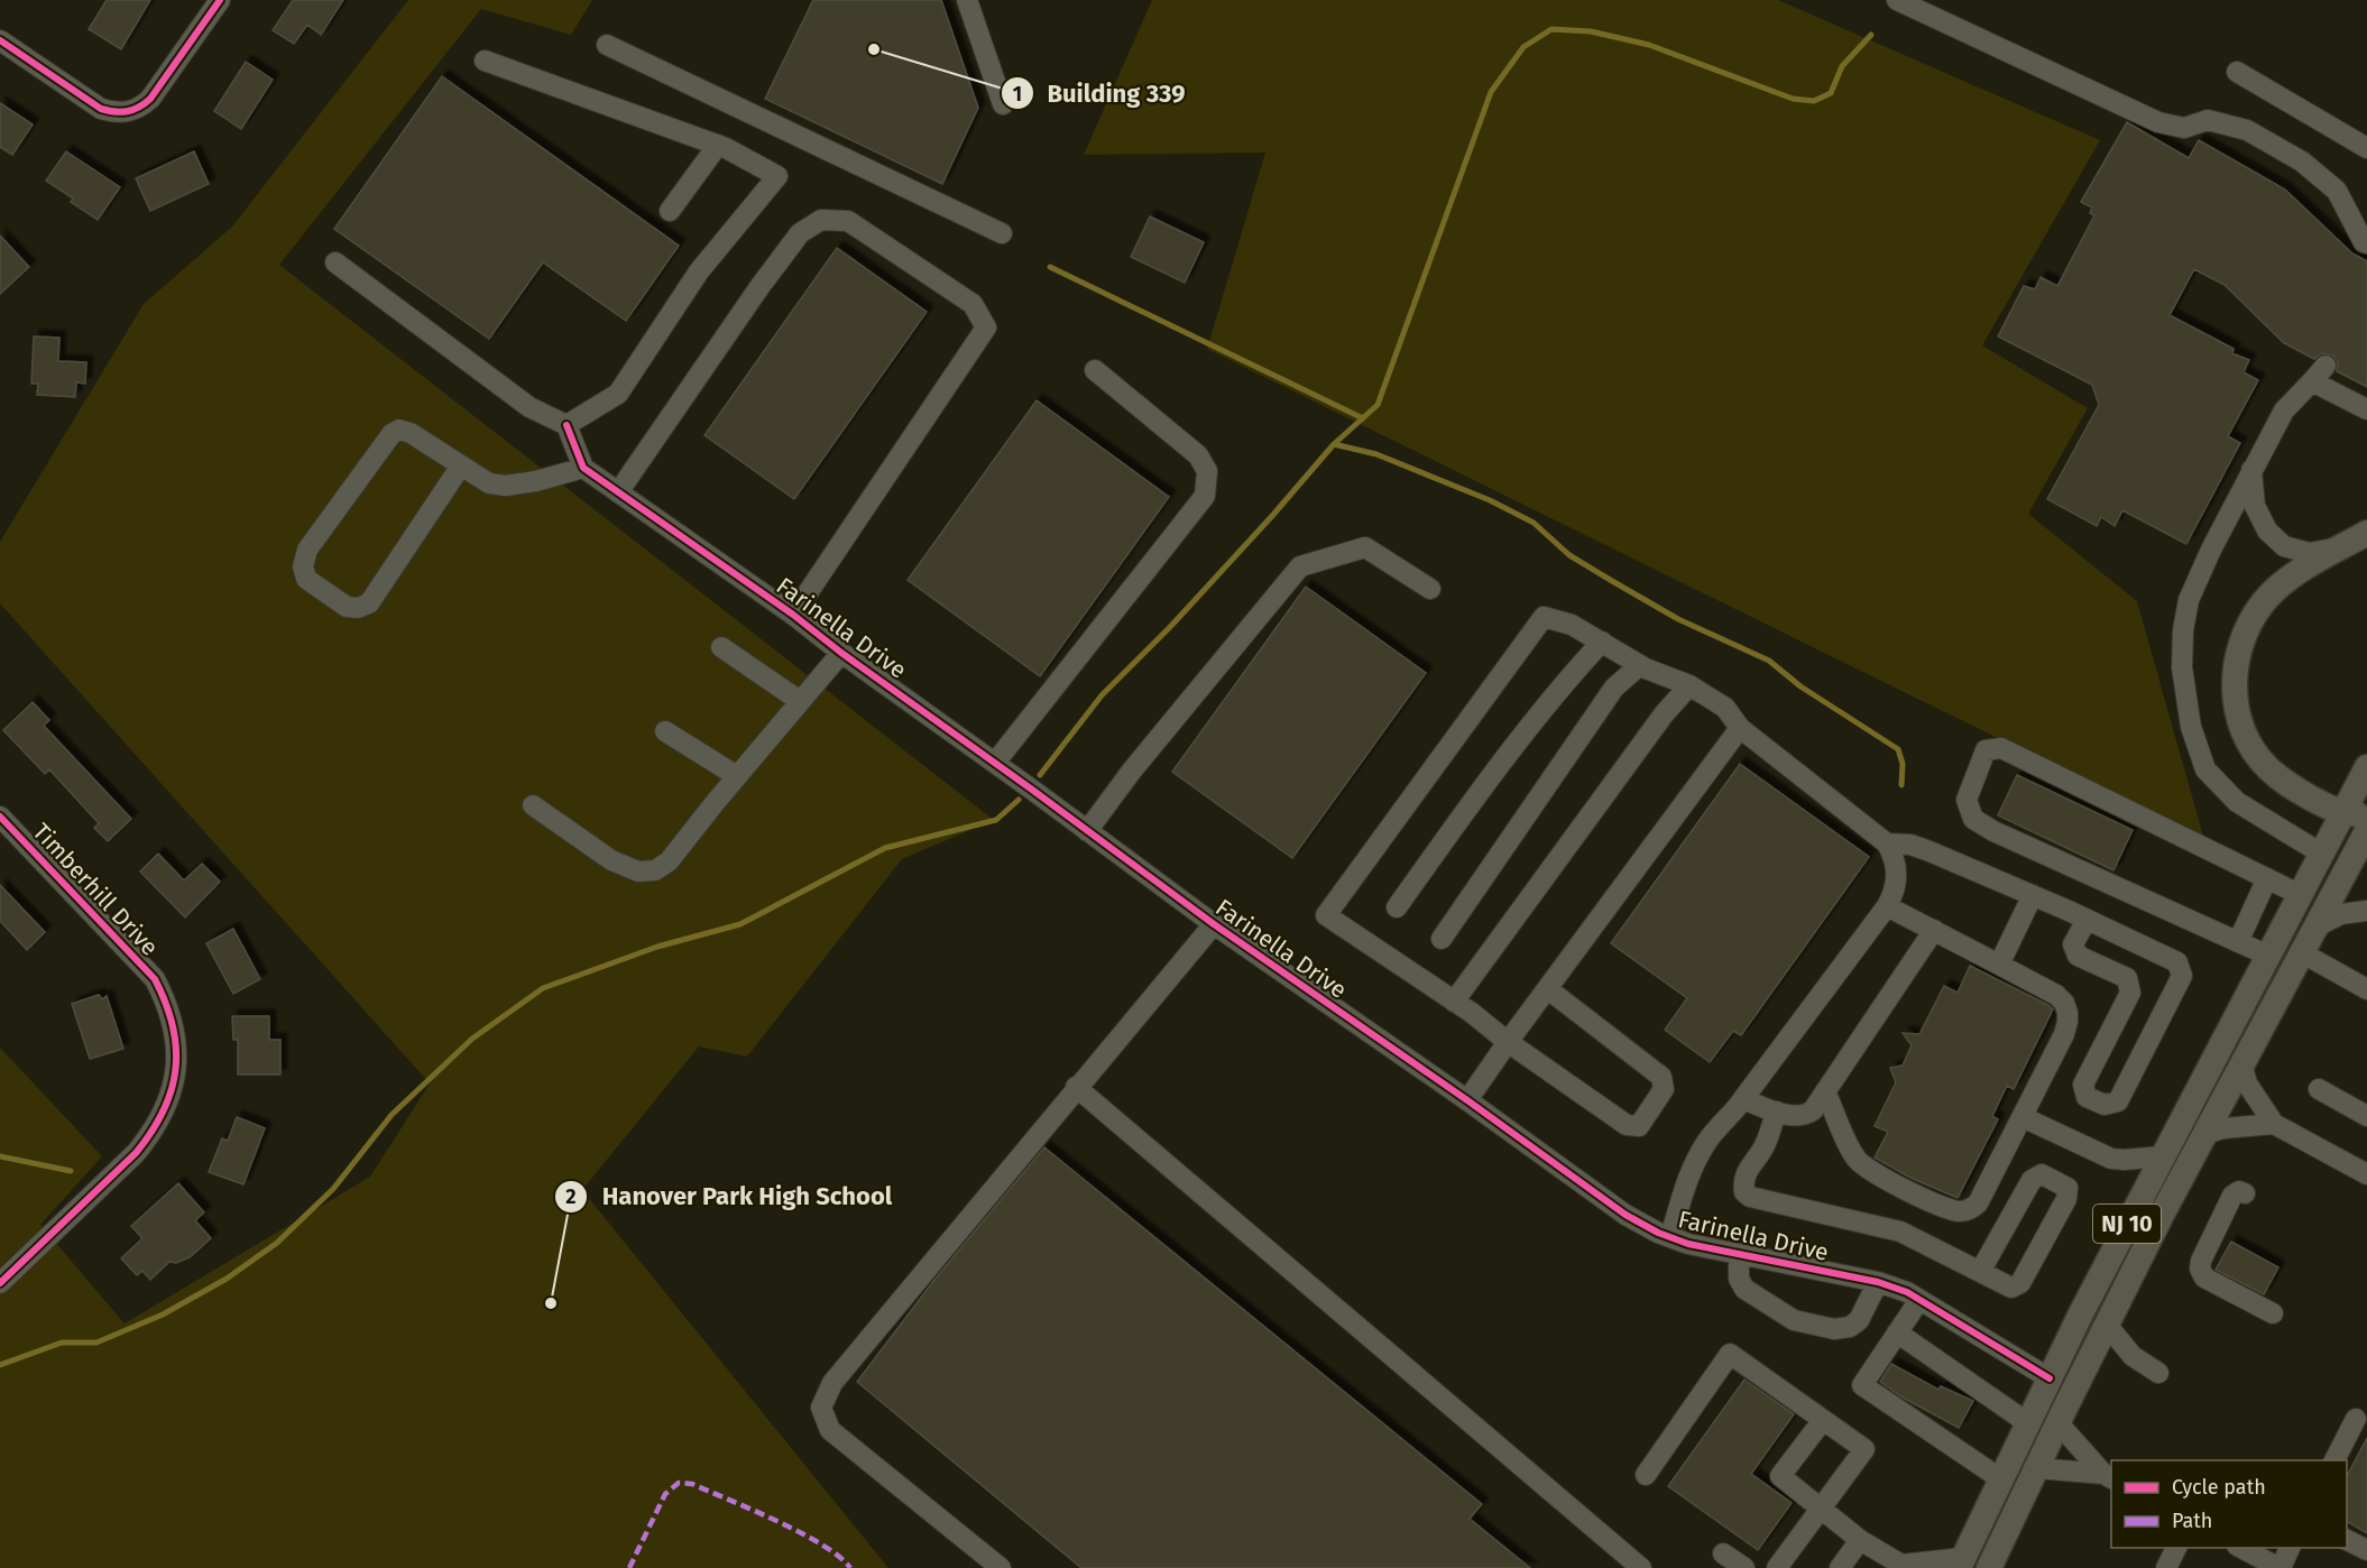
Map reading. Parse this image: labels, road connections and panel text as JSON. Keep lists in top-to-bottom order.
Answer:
{
  "streets": {
    "main road": ["NJ 10"],
    "street": ["Farinella Drive", "Timberhill Drive"]
  },
  "crossings": [
    ["Farinella Drive", "NJ 10"]
  ],
  "places": ["Building 339", "Hanover Park High School"],
  "legend": ["Cycle path", "Path"]
}
